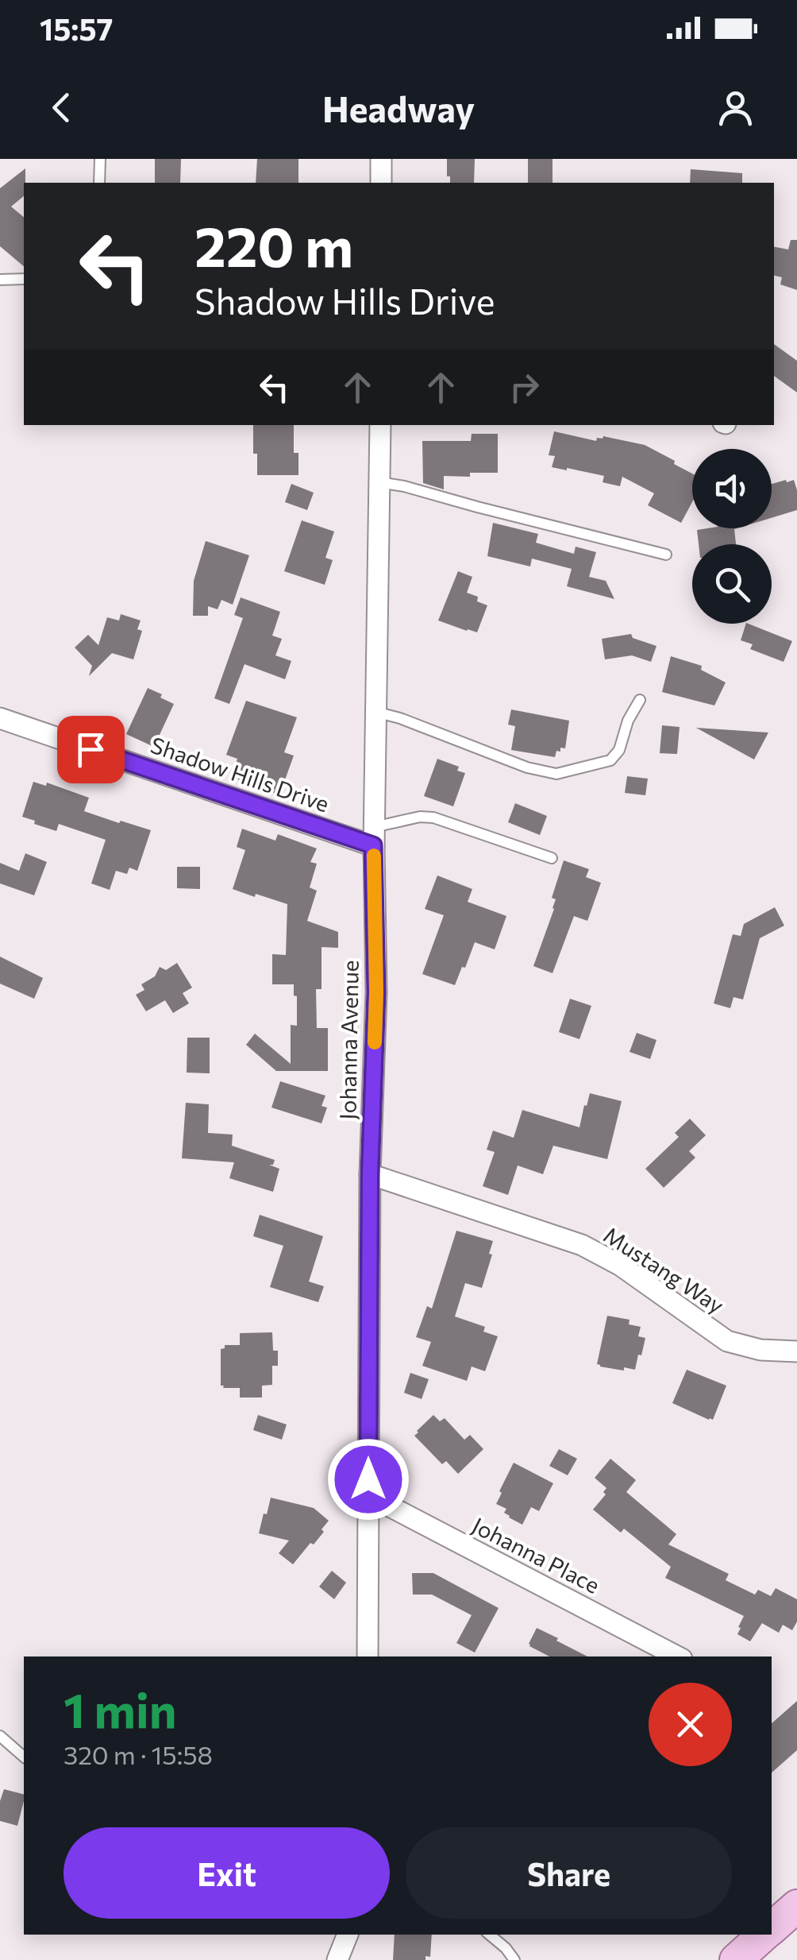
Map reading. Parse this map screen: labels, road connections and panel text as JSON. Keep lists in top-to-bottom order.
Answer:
{
  "streets": {
    "street": [
      "Shadow Hills Drive",
      "Johanna Avenue",
      "Mustang Way",
      "Johanna Place"
    ]
  },
  "crossings": [
    ["Shadow Hills Drive", "Johanna Avenue"],
    ["Johanna Avenue", "Mustang Way"],
    ["Johanna Avenue", "Johanna Place"]
  ],
  "page": {
    "status": "15:57",
    "header": "Headway",
    "turn": ["220 m", "Shadow Hills Drive"],
    "heading": ["1 min", "320 m · 15:58"],
    "buttons": ["Exit", "Share"]
  }
}
